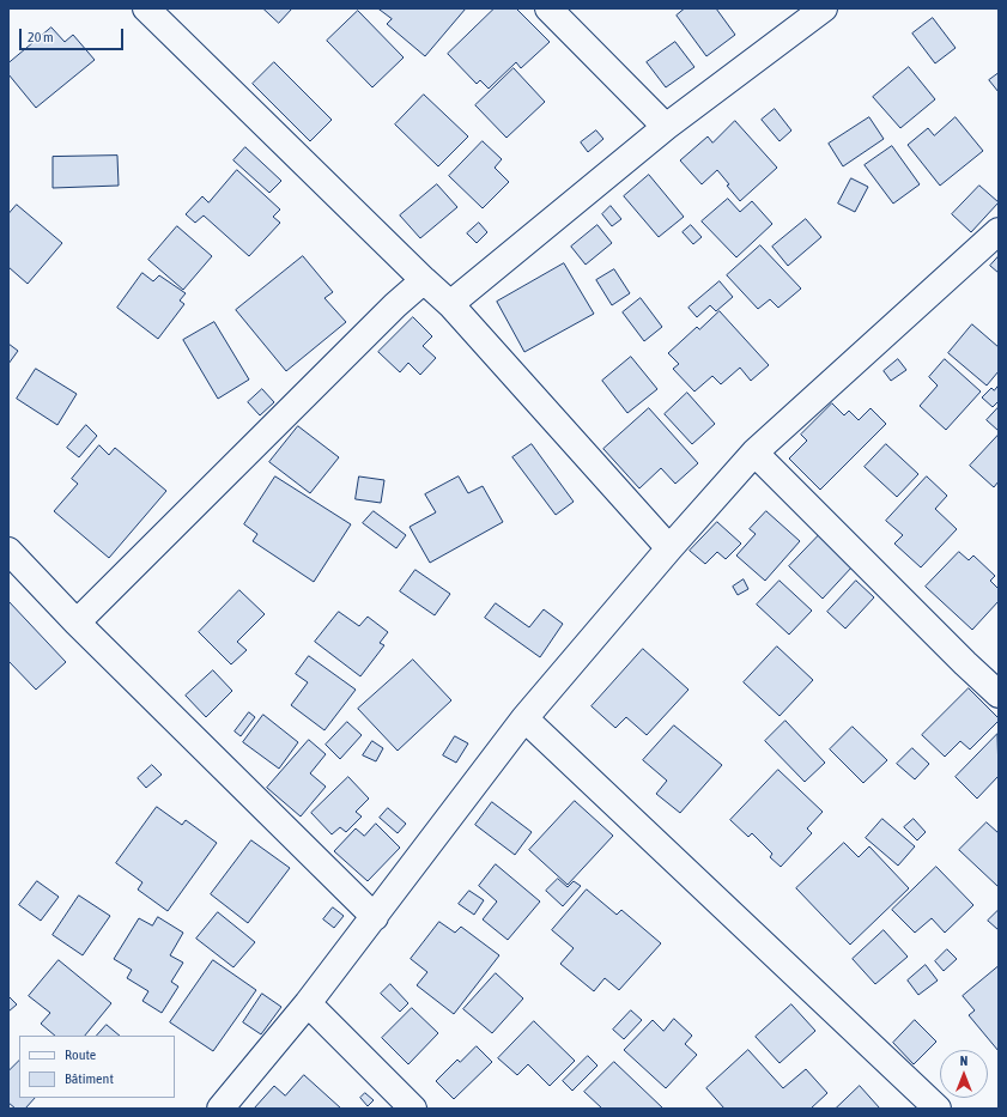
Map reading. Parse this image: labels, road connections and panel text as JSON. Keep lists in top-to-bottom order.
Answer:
{
  "legend": ["Route", "Bâtiment"],
  "scale_bar": "20 m",
  "north": "top"
}
